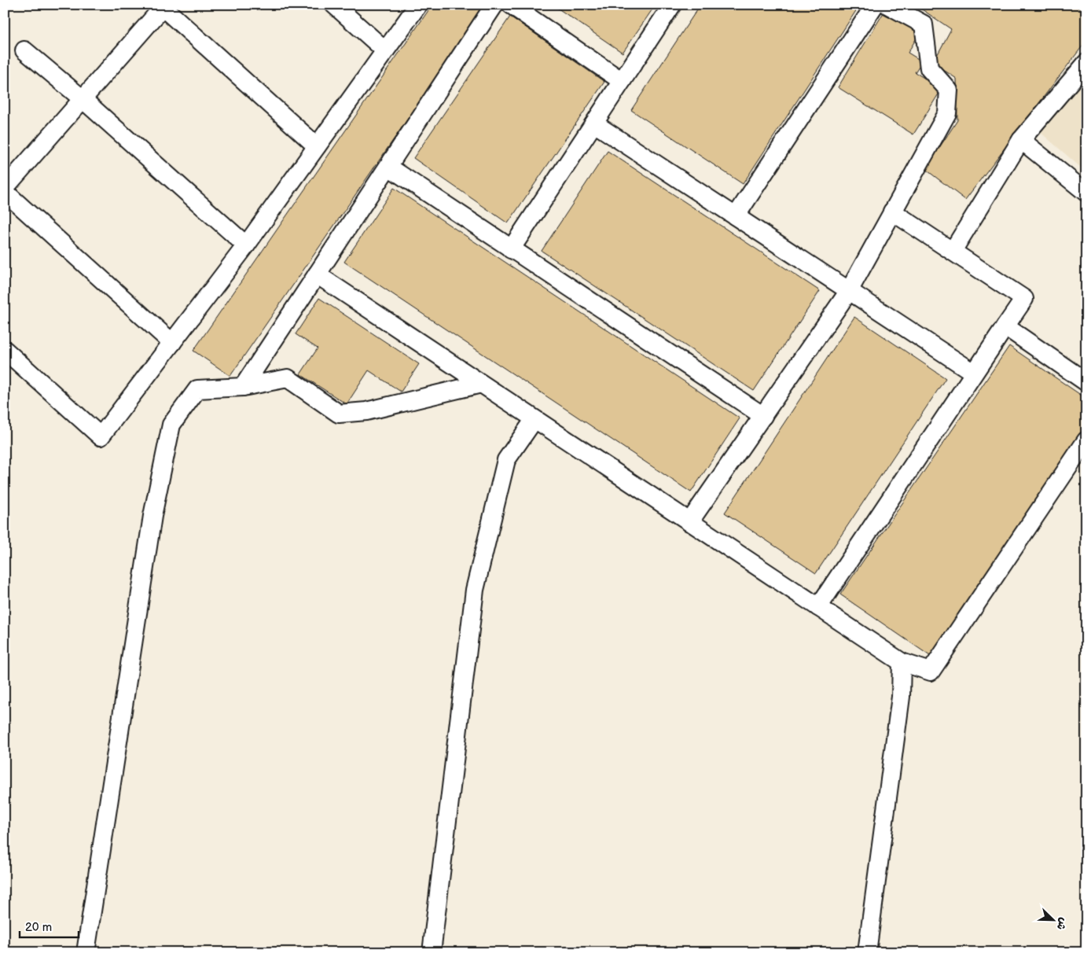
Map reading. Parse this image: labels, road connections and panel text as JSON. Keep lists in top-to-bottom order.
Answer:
{
  "scale_bar": "20 m",
  "north": "bottom right"
}
